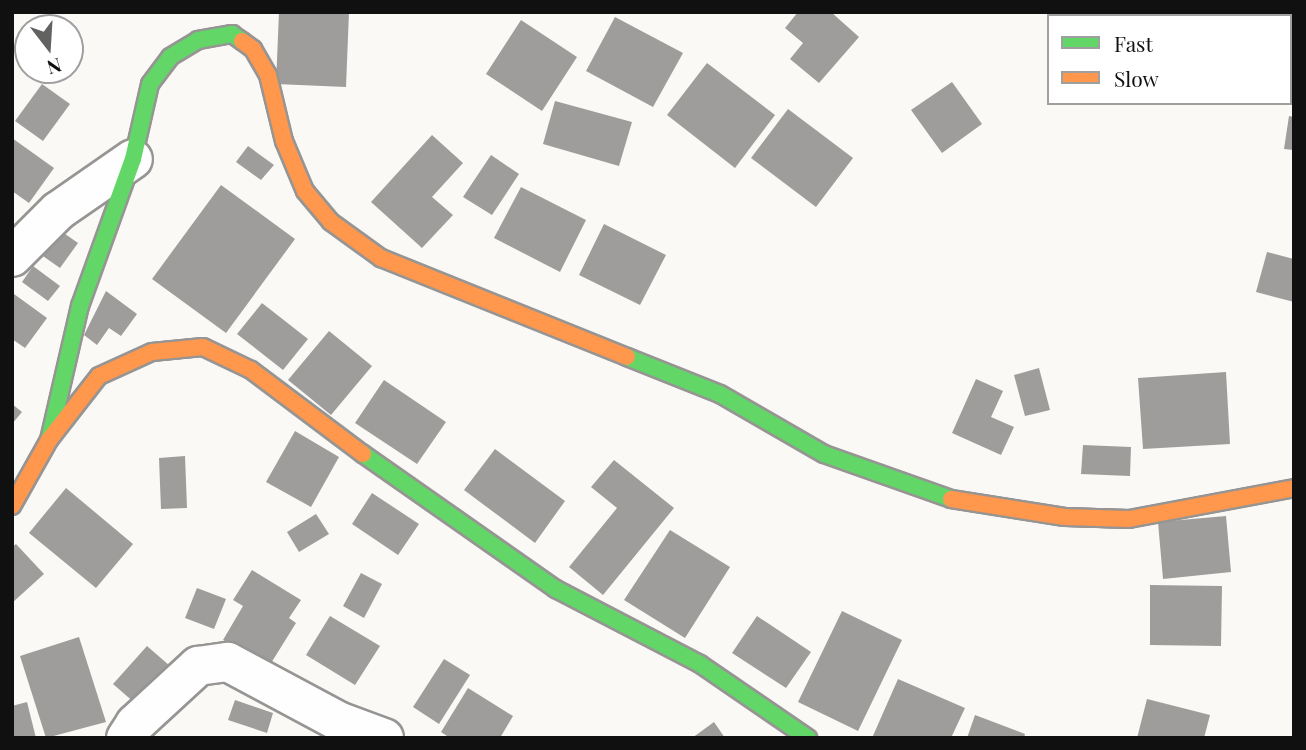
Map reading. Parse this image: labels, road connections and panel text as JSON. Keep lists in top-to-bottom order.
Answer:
{
  "legend": ["Fast", "Slow"],
  "north": "bottom"
}
